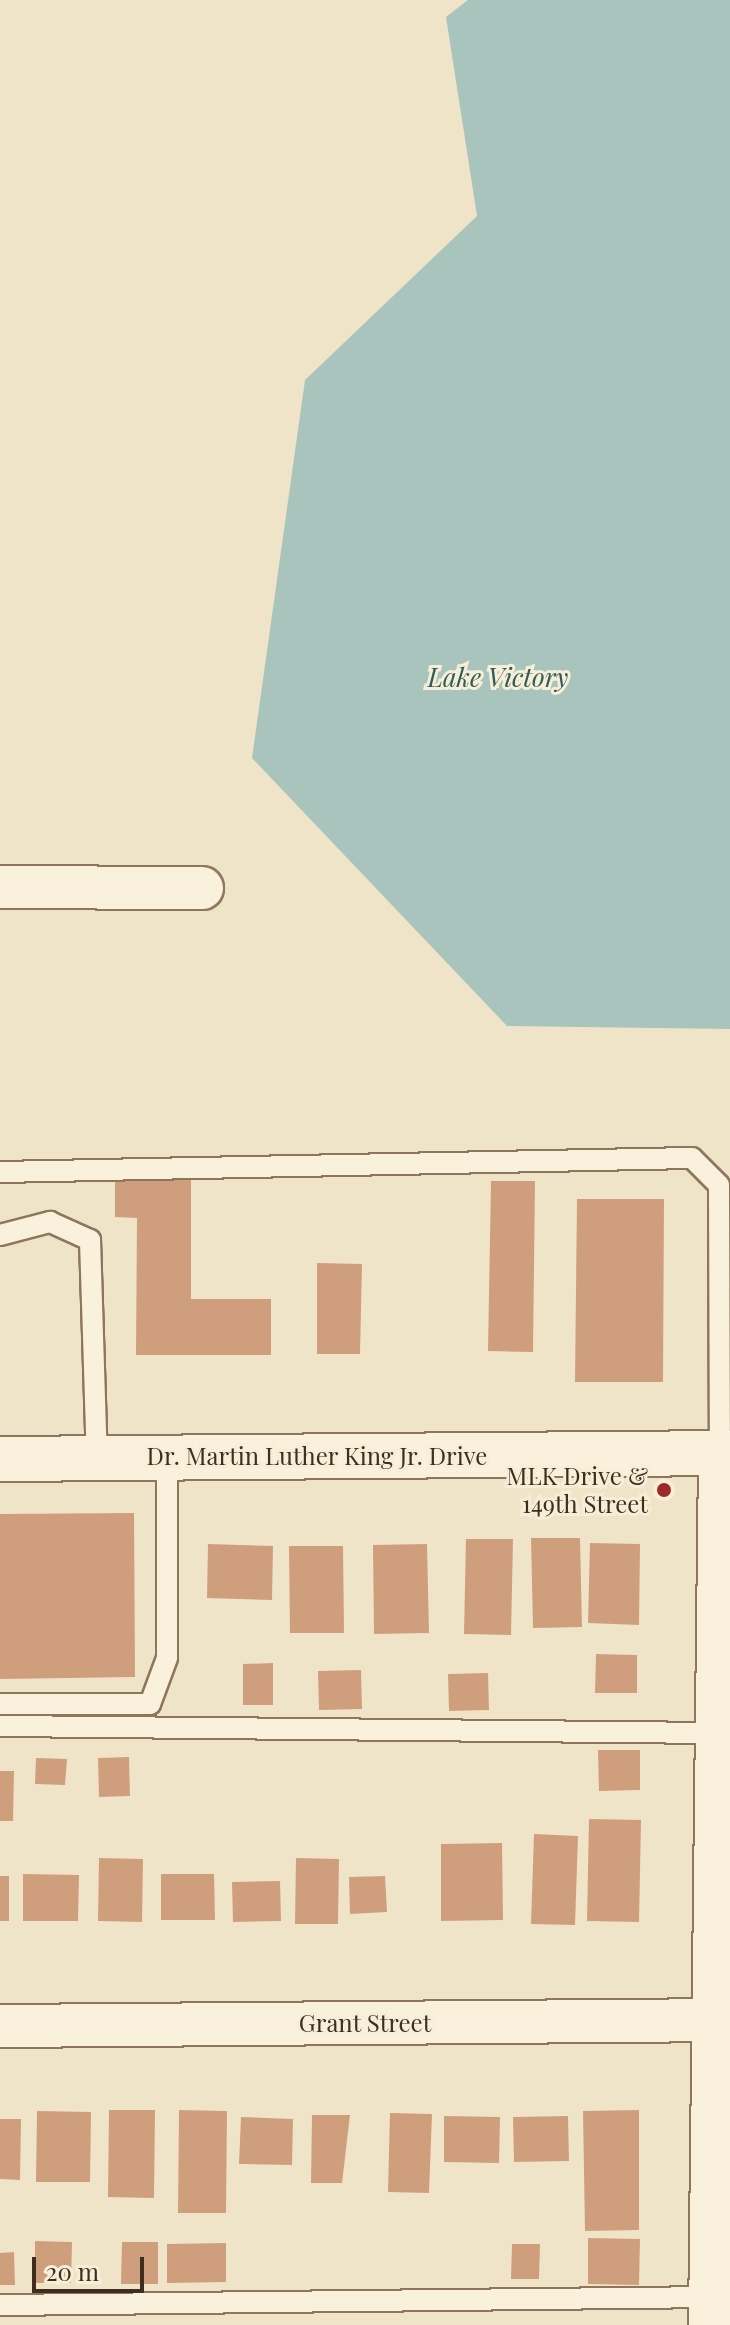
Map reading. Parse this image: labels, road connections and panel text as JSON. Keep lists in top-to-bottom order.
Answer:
{
  "streets": {
    "street": ["Dr. Martin Luther King Jr. Drive", "Grant Street"]
  },
  "water": ["Lake Victory"],
  "places": ["MLK Drive & 149th Street"],
  "scale_bar": "20 m"
}
